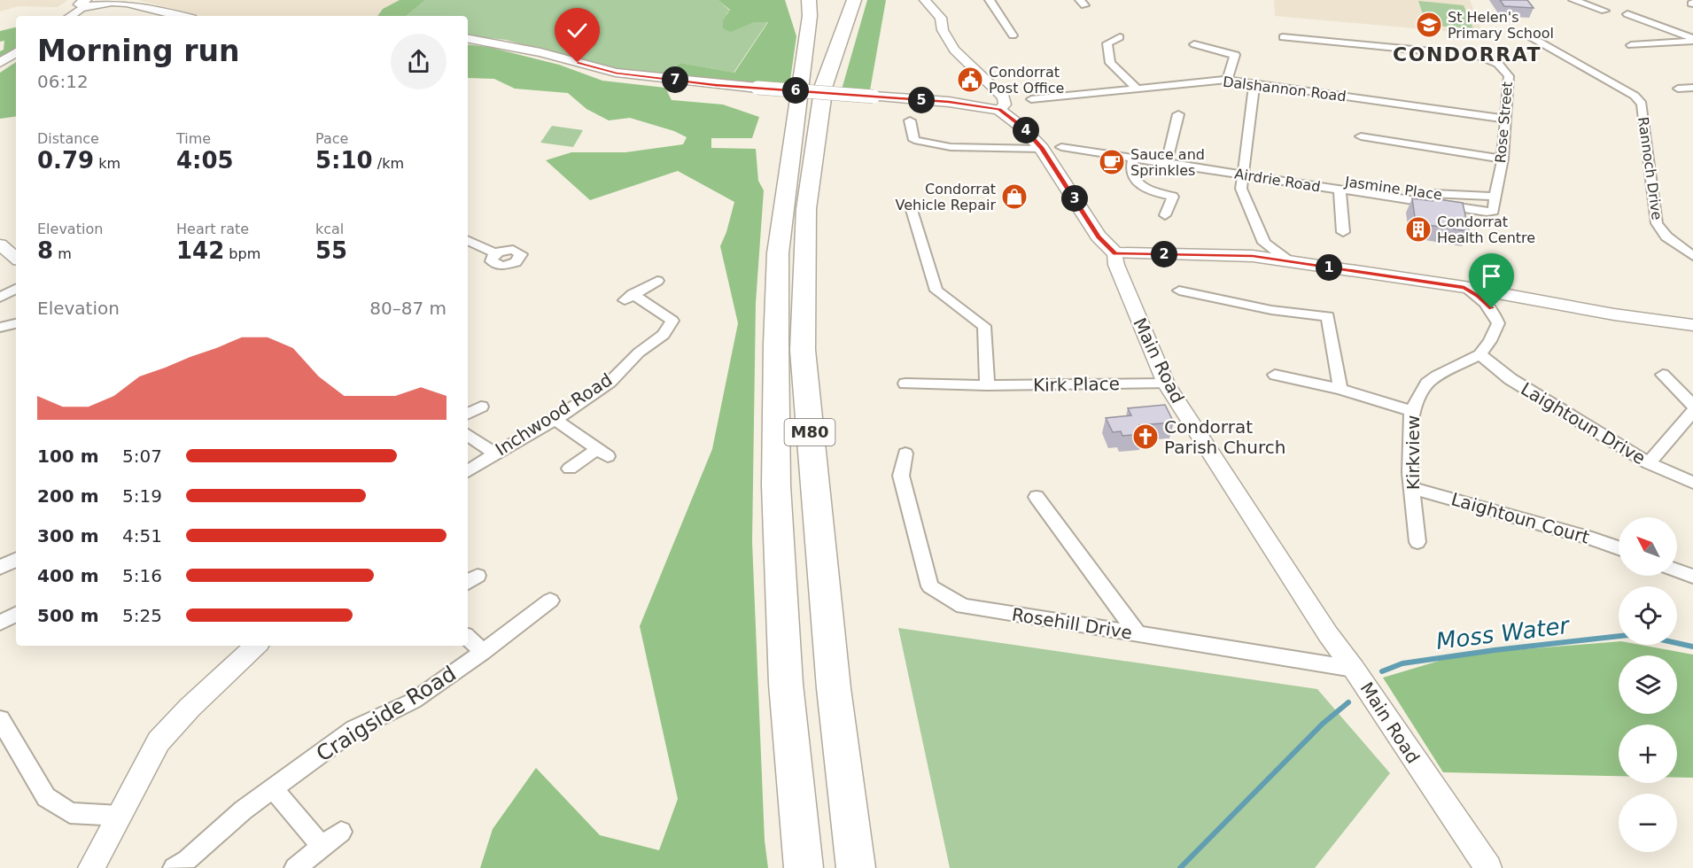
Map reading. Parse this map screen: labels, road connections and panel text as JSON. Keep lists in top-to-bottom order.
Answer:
{
  "streets": {
    "highway": ["M80"],
    "main road": ["Main Road"],
    "street": [
      "Dalshannon Road",
      "Rose Street",
      "Rannoch Drive",
      "Airdrie Road",
      "Jasmine Place",
      "Kirk Place",
      "Inchwood Road",
      "Laightoun Drive",
      "Kirkview",
      "Laightoun Court",
      "Rosehill Drive",
      "Craigside Road"
    ]
  },
  "crossings": [
    ["Dalshannon Road", "Rose Street"],
    ["Rose Street", "Airdrie Road"],
    ["Rose Street", "Jasmine Place"],
    ["Main Road", "Kirk Place"],
    ["Main Road", "Rosehill Drive"],
    ["Laightoun Drive", "Kirkview"],
    ["Kirkview", "Laightoun Court"]
  ],
  "districts": ["CONDORRAT"],
  "water": ["Moss Water"],
  "places": {
    "school or university": ["St Helen's Primary School"],
    "public building": ["Condorrat Post Office"],
    "cafe": ["Sauce and Sprinkles"],
    "shop": ["Condorrat Vehicle Repair"],
    "building": ["Condorrat Health Centre"],
    "church": ["Condorrat Parish Church"]
  },
  "north": "top left",
  "page": {
    "heading": ["Morning run", "06:12"],
    "pins": [
      "7",
      "6",
      "5",
      "4",
      "3",
      "2",
      "1"
    ],
    "stats": [
      ["Distance", "0.79 km"],
      ["Time", "4:05"],
      ["Pace", "5:10 /km"],
      ["Elevation", "8 m"],
      ["Heart rate", "142 bpm"],
      ["kcal", "55"]
    ],
    "chart": ["Elevation", "80–87 m"],
    "list": [
      {
        "name": "100 m",
        "note": "5:07"
      },
      {
        "name": "200 m",
        "note": "5:19"
      },
      {
        "name": "300 m",
        "note": "4:51"
      },
      {
        "name": "400 m",
        "note": "5:16"
      },
      {
        "name": "500 m",
        "note": "5:25"
      }
    ],
    "map_buttons": ["+", "−"]
  }
}
